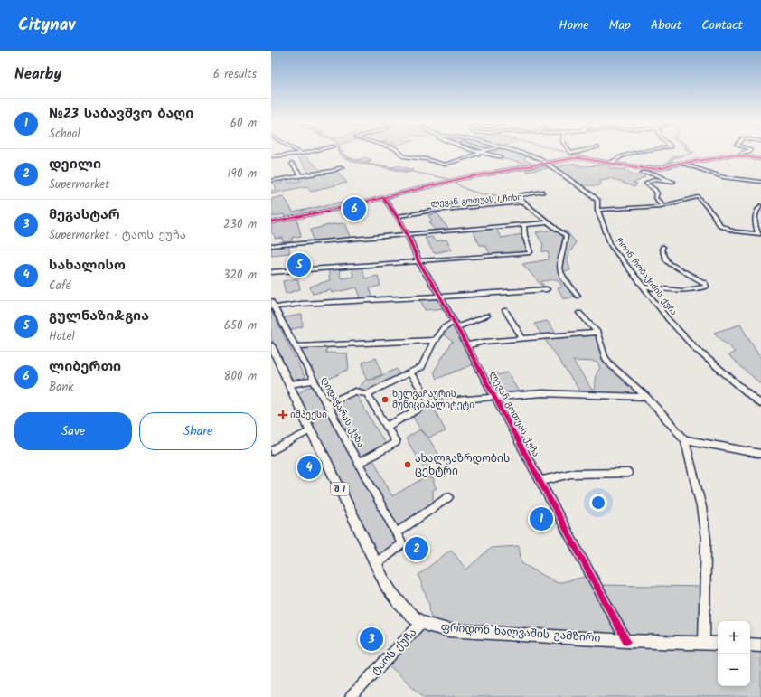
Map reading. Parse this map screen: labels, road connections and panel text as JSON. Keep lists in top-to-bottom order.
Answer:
{
  "streets": {
    "main road": ["შ 1", "ფრიდონ ხალვაშის გამზირი"],
    "street": [
      "ლევან გოთუას I ჩიხი",
      "როინ რობაქიძის ქუჩა",
      "დიდაჭარას ქუხა",
      "ლევან გოთუას ქუჩა",
      "ტაოს ქუჩა"
    ]
  },
  "crossings": [
    ["ლევან გოთუას I ჩიხი", "ლევან გოთუას ქუჩა"],
    ["დიდაჭარას ქუხა", "ფრიდონ ხალვაშის გამზირი"],
    ["ლევან გოთუას ქუჩა", "ფრიდონ ხალვაშის გამზირი"],
    ["ფრიდონ ხალვაშის გამზირი", "ტაოს ქუჩა"]
  ],
  "places": {
    "other": ["ხელვაჩაურის მუნიციპალიტეტი", "ახალგაზრდობის ცენტრი"],
    "health": ["იმპექსი"]
  },
  "page": {
    "header": "Citynav",
    "nav": [
      "Home",
      "Map",
      "About",
      "Contact"
    ],
    "heading": ["Nearby", "6 results"],
    "list": [
      {
        "mark": "1",
        "name": "№23 საბავშვო ბაღი",
        "note": "School",
        "value": "60 m"
      },
      {
        "mark": "2",
        "name": "დეილი",
        "note": "Supermarket",
        "value": "190 m"
      },
      {
        "mark": "3",
        "name": "მეგასტარ",
        "note": "Supermarket · ტაოს ქუჩა",
        "value": "230 m"
      },
      {
        "mark": "4",
        "name": "სახალისო",
        "note": "Café",
        "value": "320 m"
      },
      {
        "mark": "5",
        "name": "გულნაზი&გია",
        "note": "Hotel",
        "value": "650 m"
      },
      {
        "mark": "6",
        "name": "ლიბერთი",
        "note": "Bank",
        "value": "800 m"
      }
    ],
    "pins": [
      "6",
      "5",
      "4",
      "1",
      "2",
      "3"
    ],
    "buttons": ["Save", "Share"],
    "map_buttons": ["+", "−"]
  }
}
